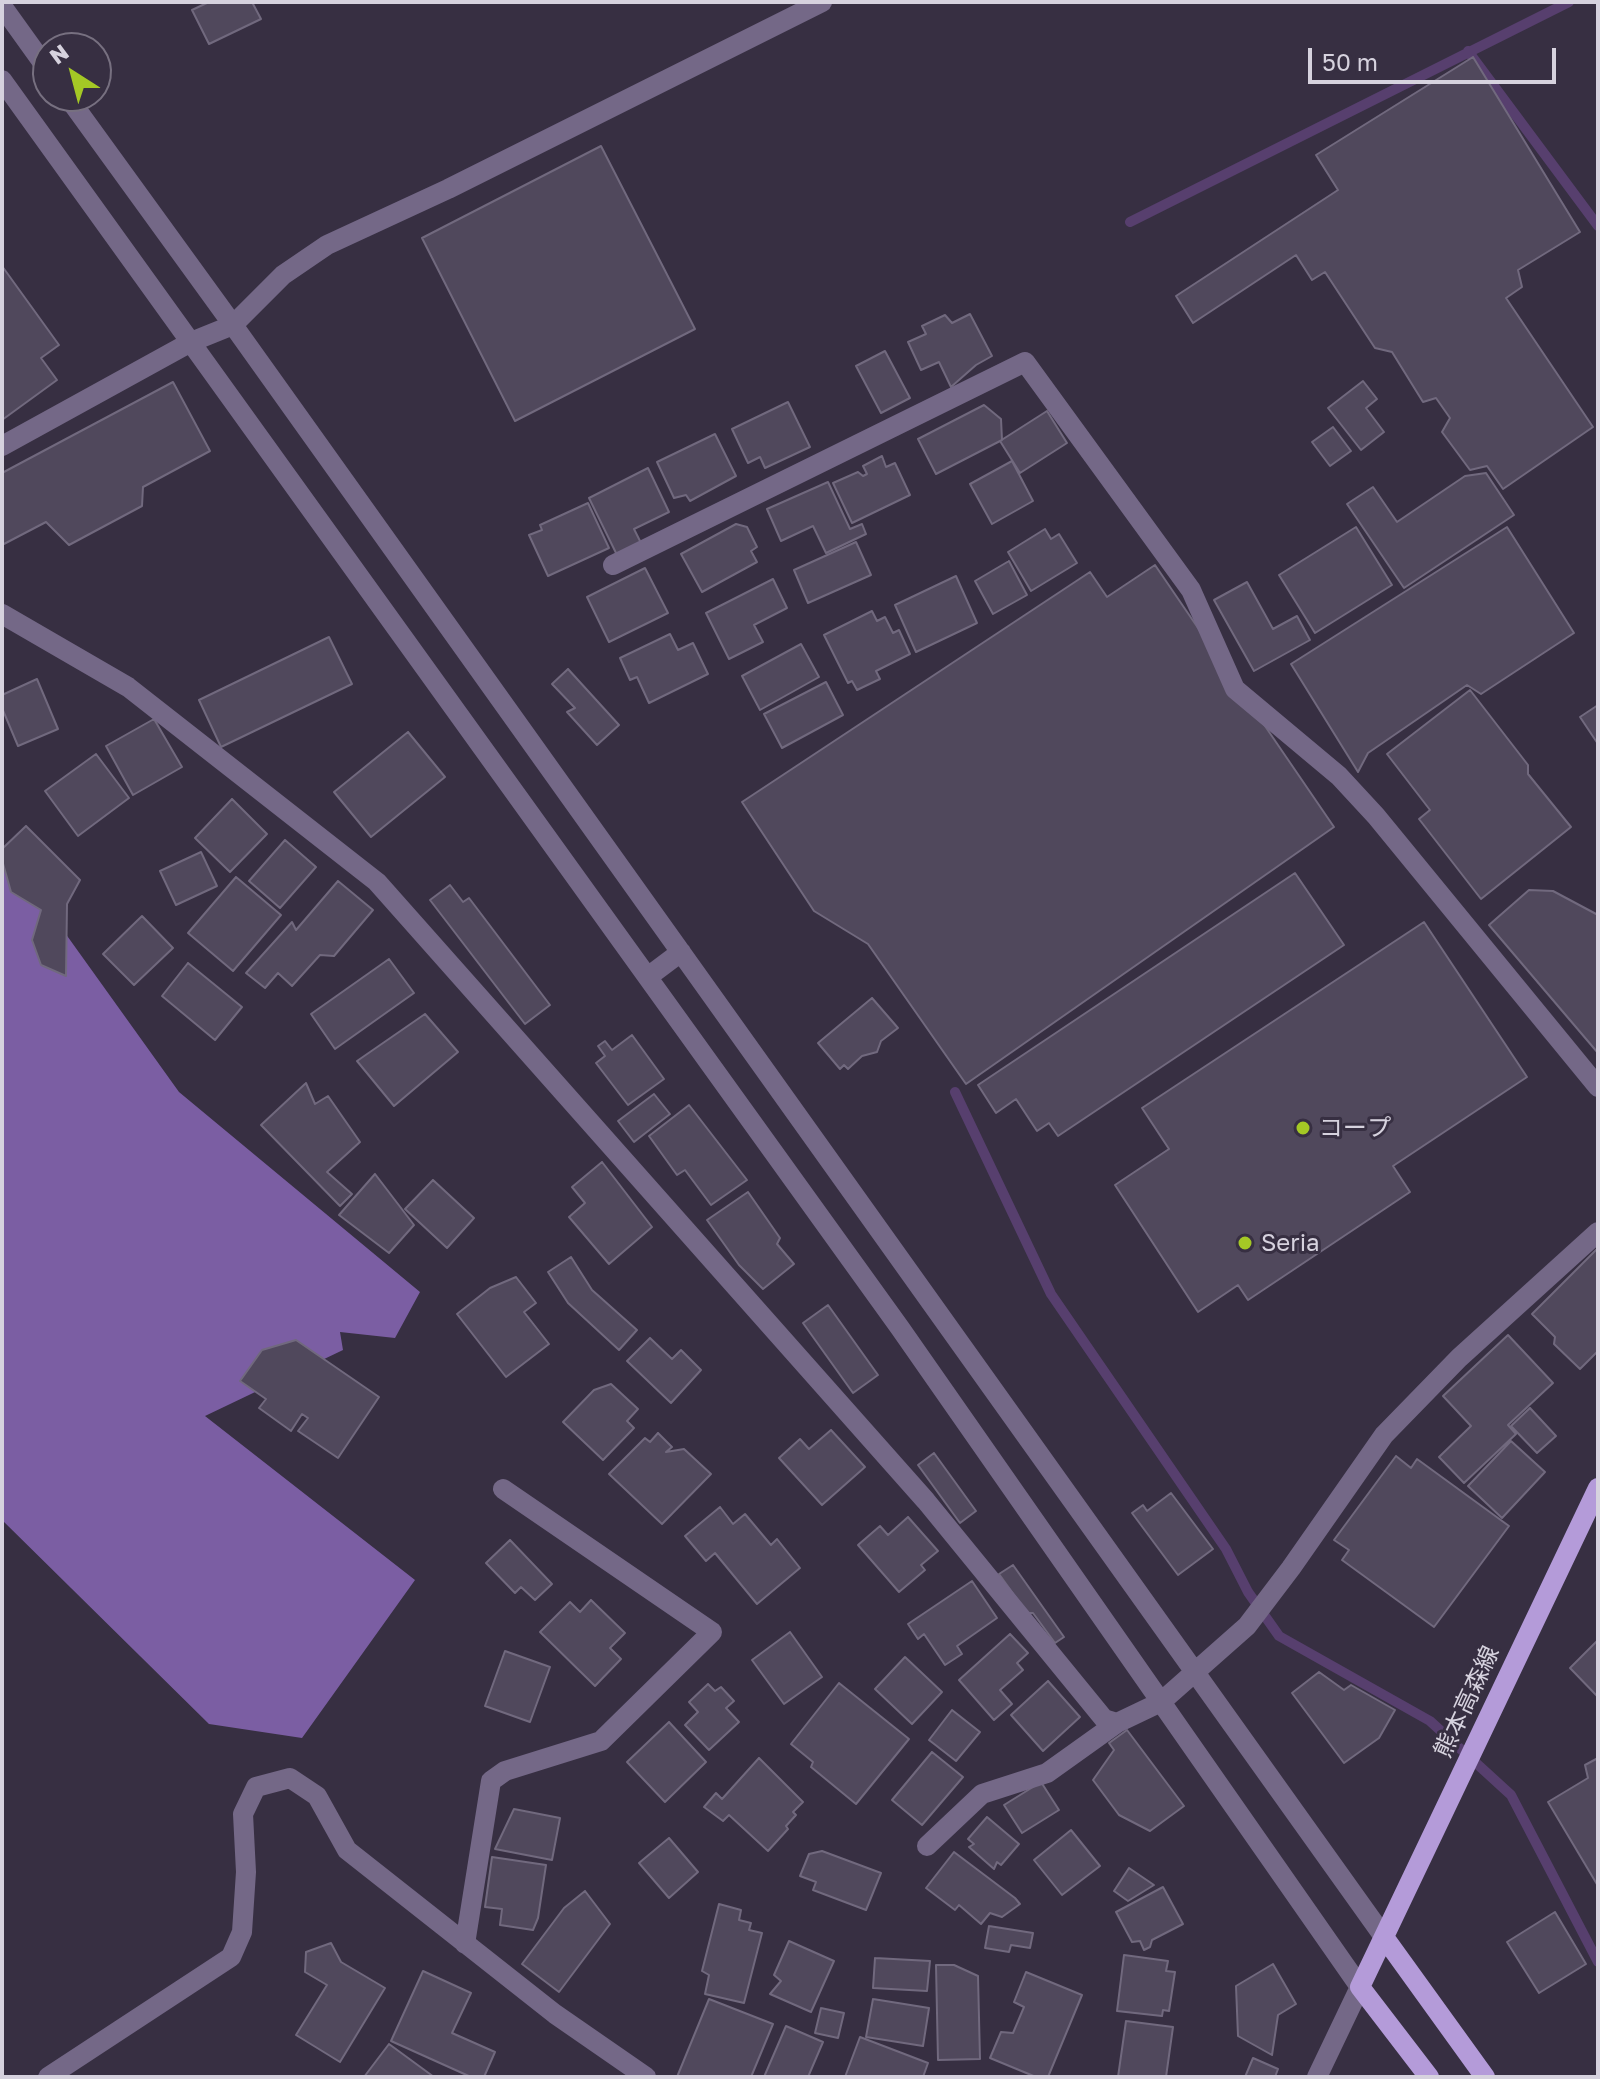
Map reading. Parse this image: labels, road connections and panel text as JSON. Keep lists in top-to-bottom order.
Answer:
{
  "streets": {
    "main road": ["熊本高森線"]
  },
  "places": ["コープ", "Seria"],
  "scale_bar": "50 m",
  "north": "top left"
}
